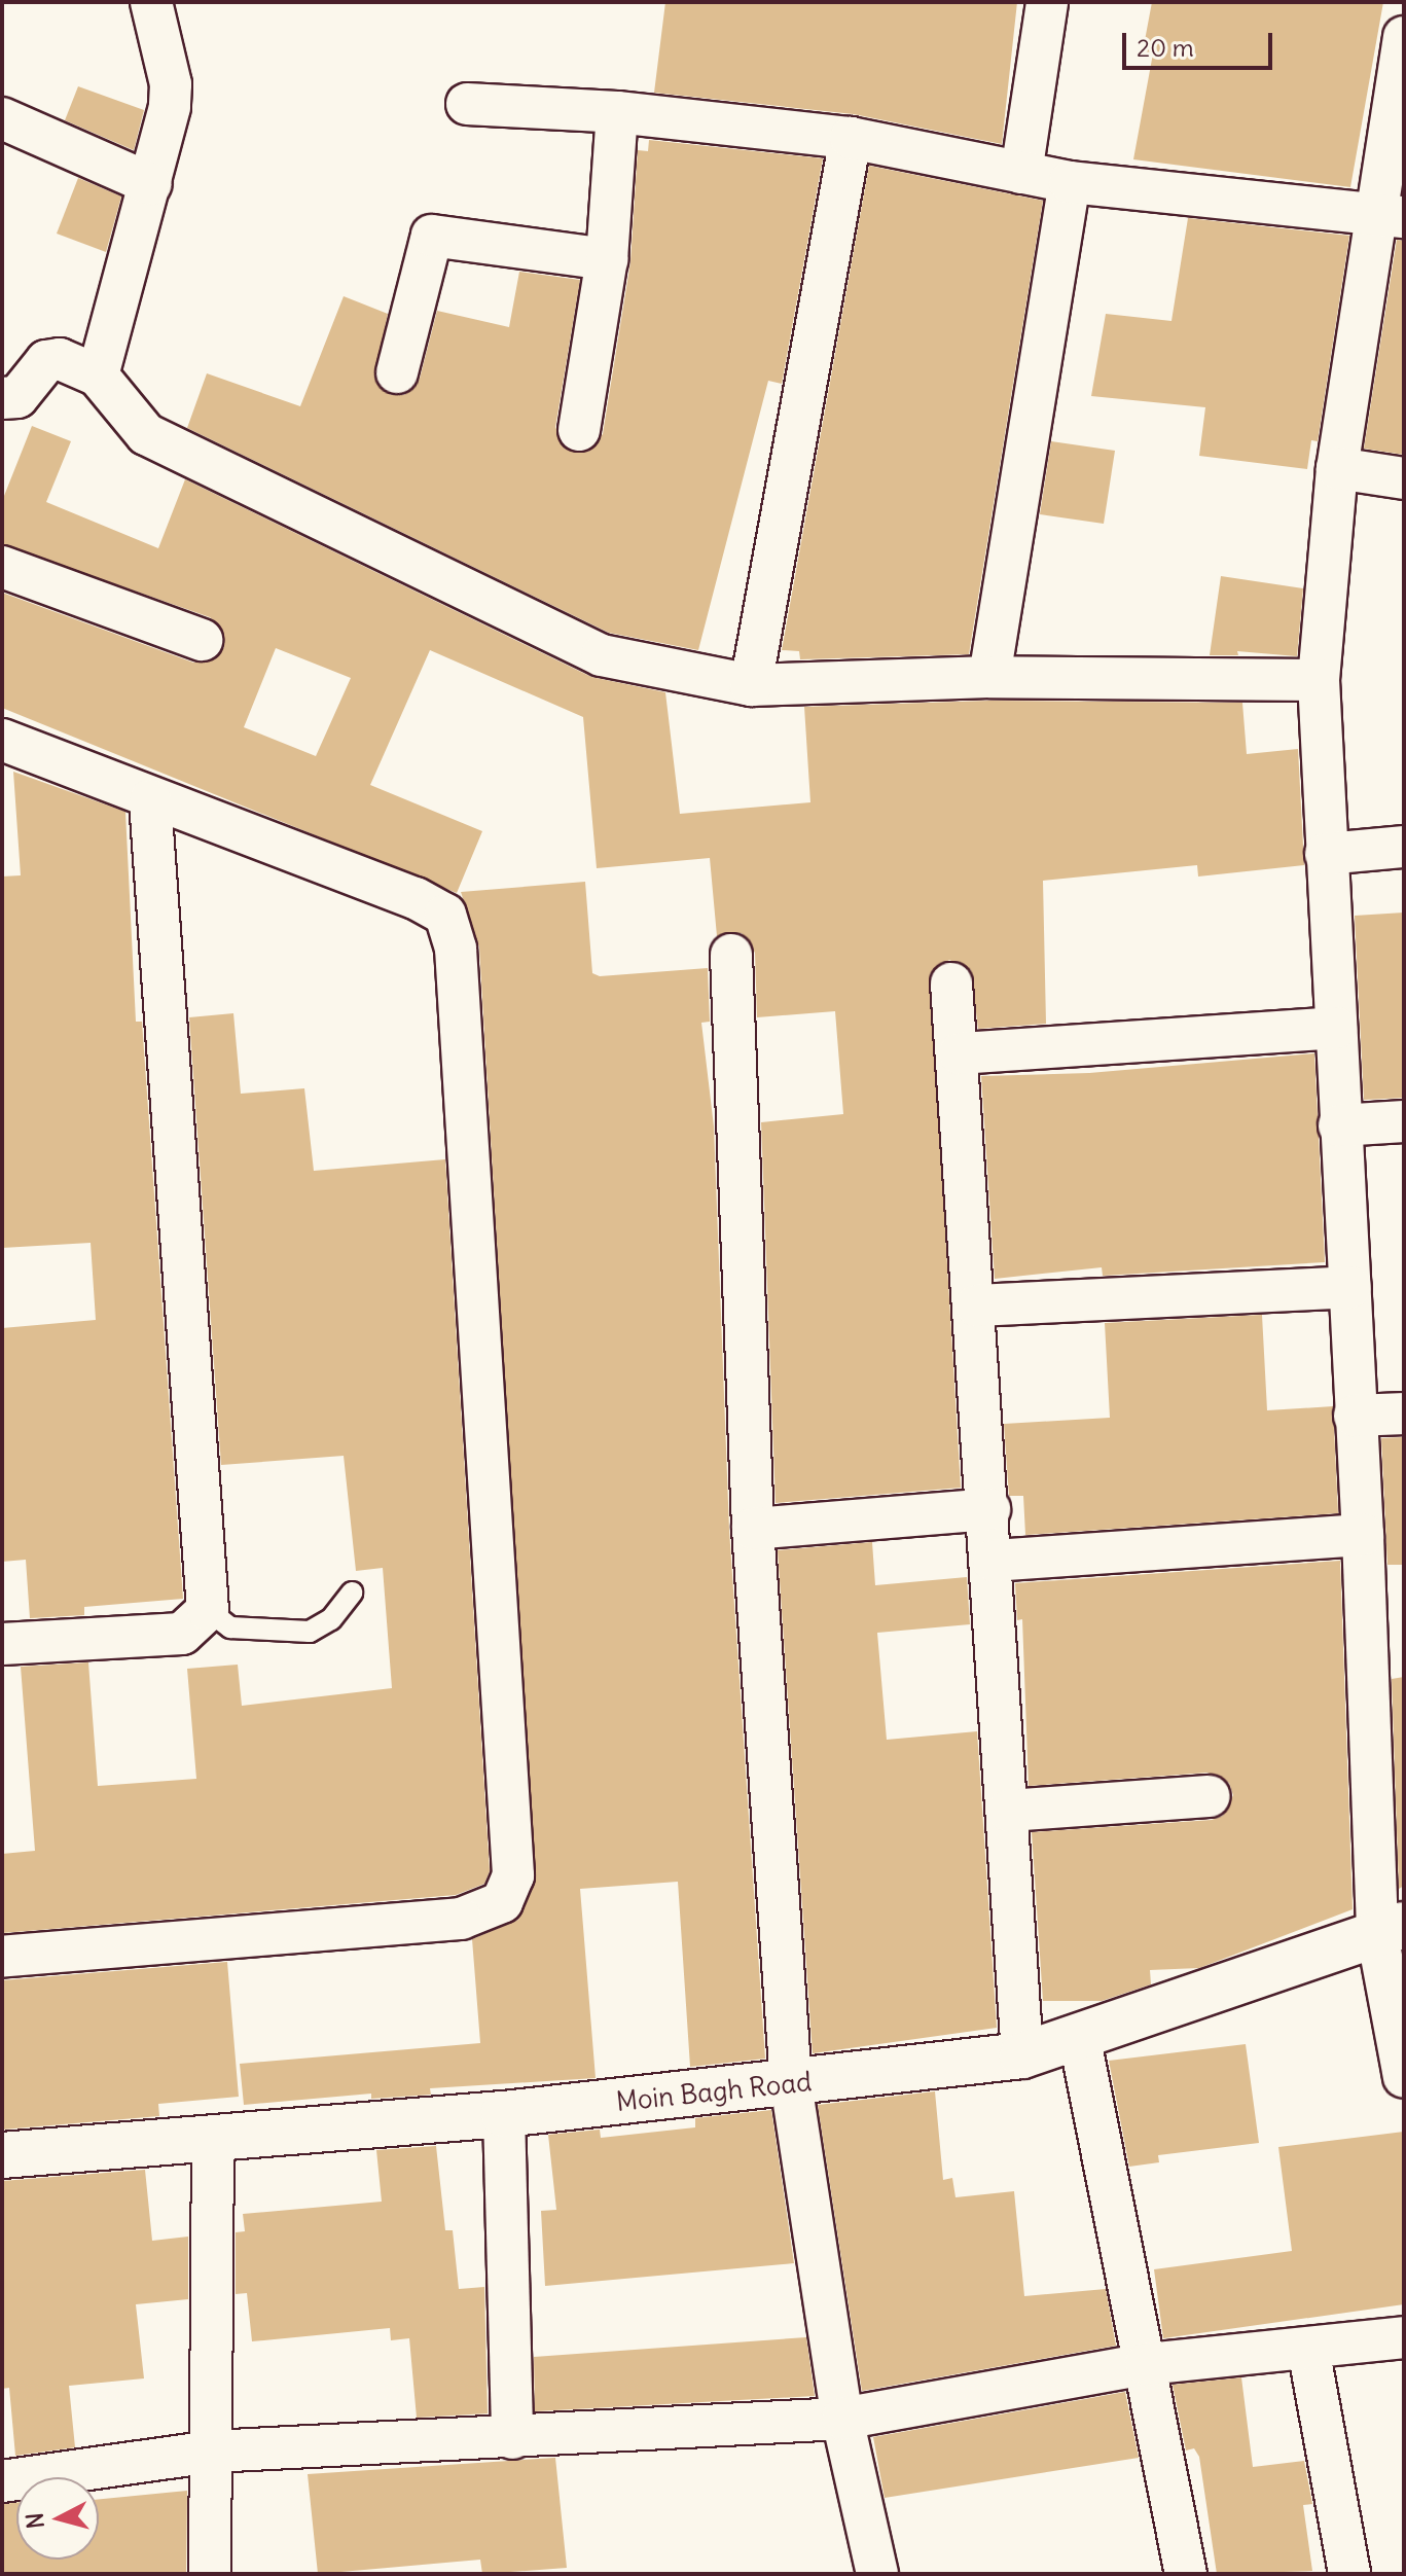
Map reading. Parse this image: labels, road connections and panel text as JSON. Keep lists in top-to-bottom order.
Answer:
{
  "streets": {
    "street": ["Moin Bagh Road"]
  },
  "scale_bar": "20 m",
  "north": "left"
}
